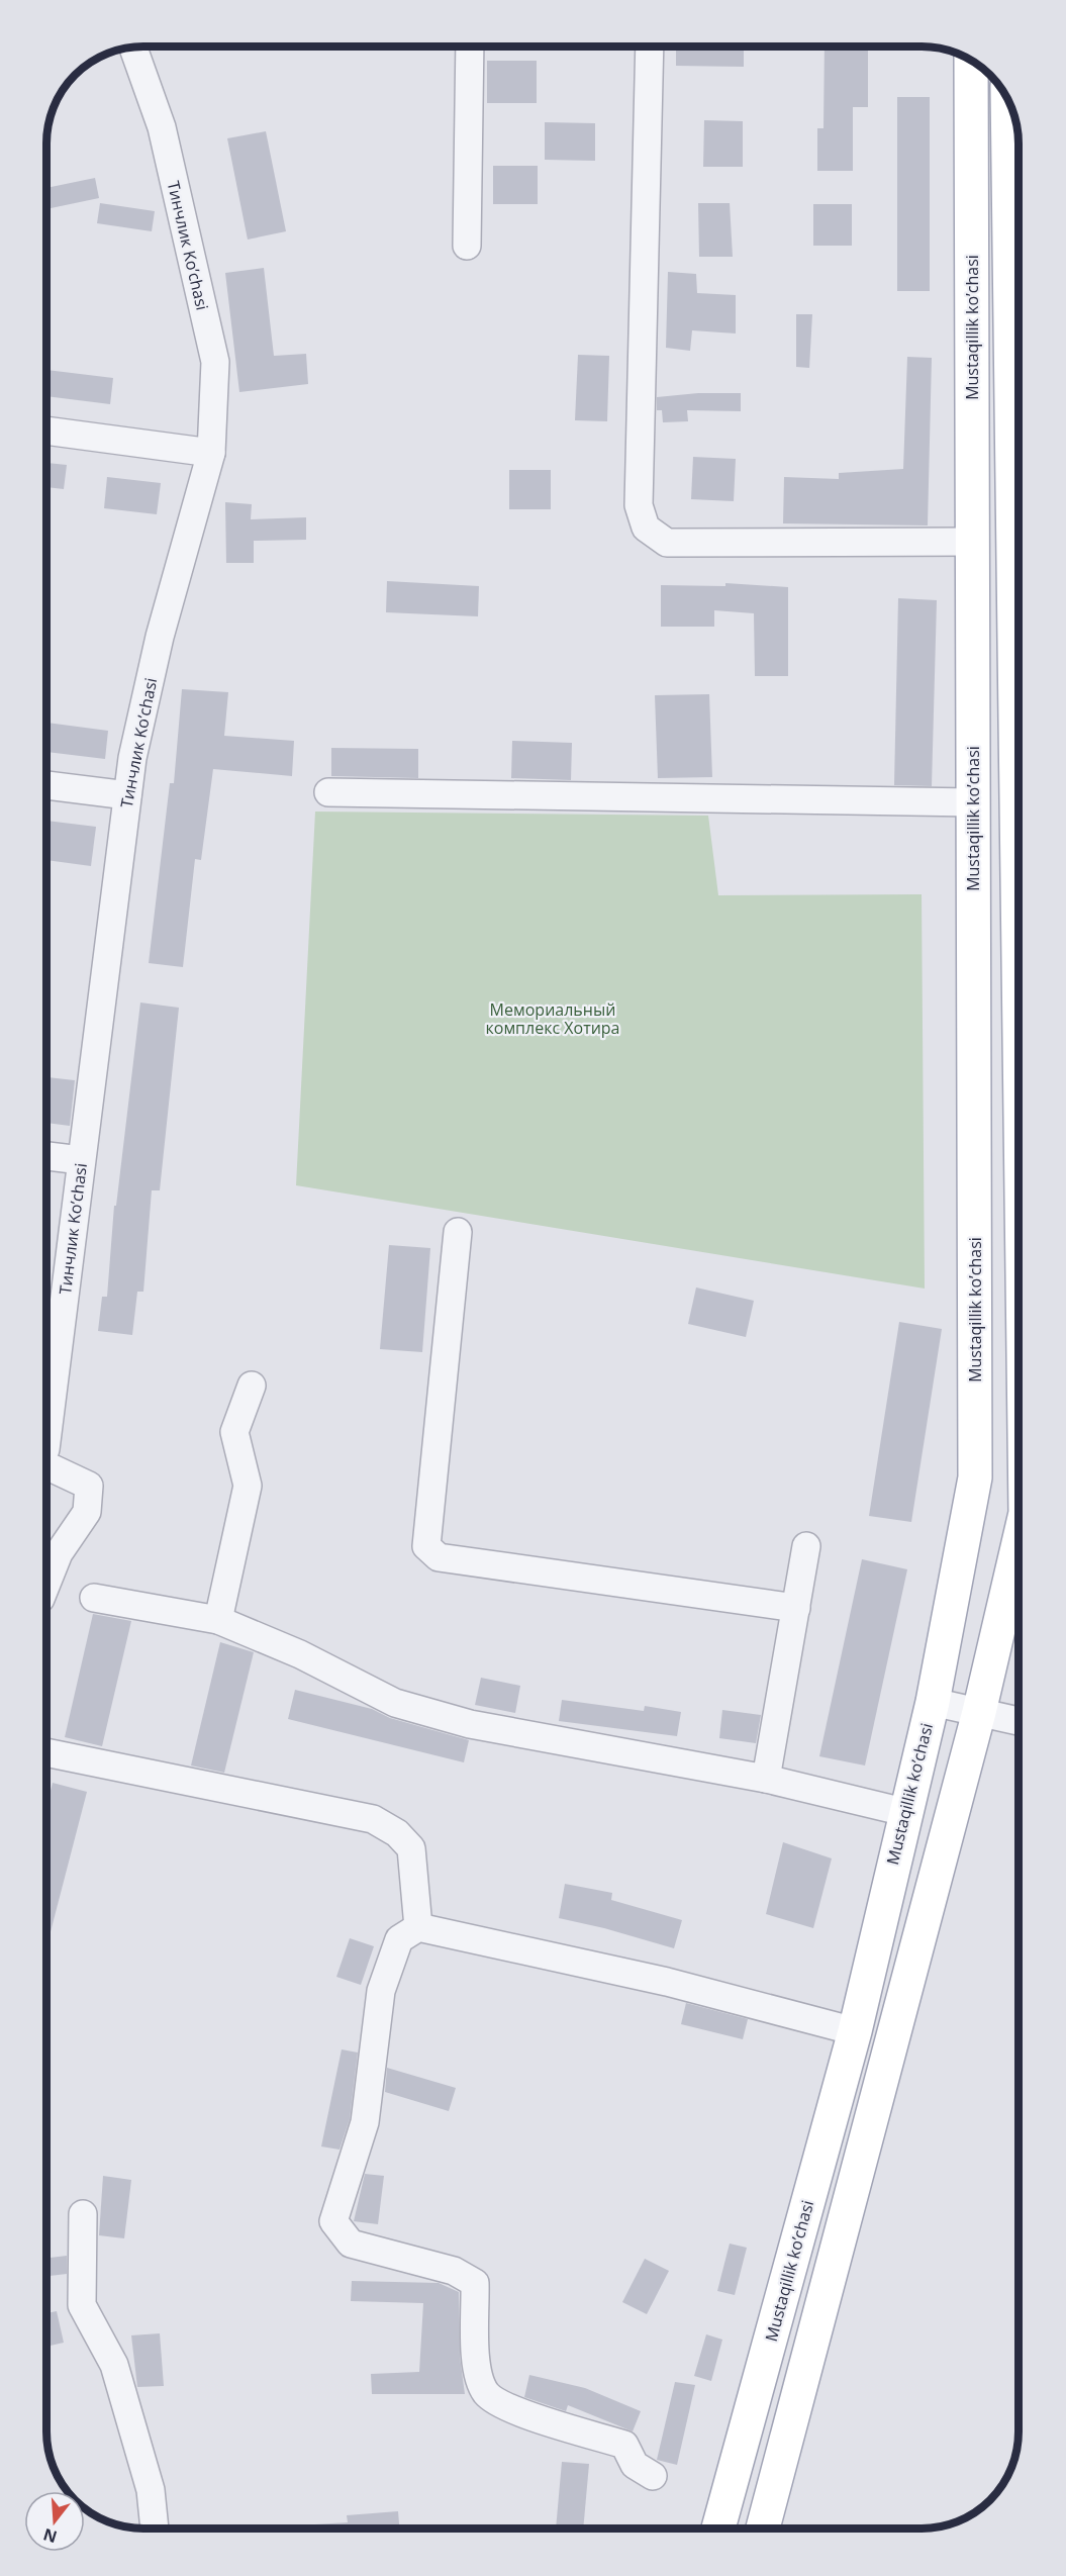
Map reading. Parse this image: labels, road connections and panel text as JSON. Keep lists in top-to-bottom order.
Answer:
{
  "streets": {
    "main road": ["Mustaqillik ko’chasi"],
    "street": ["Тинчлик Ko’chasi"]
  },
  "parks": ["Мемориальный комплекс Хотира"],
  "north": "bottom"
}
